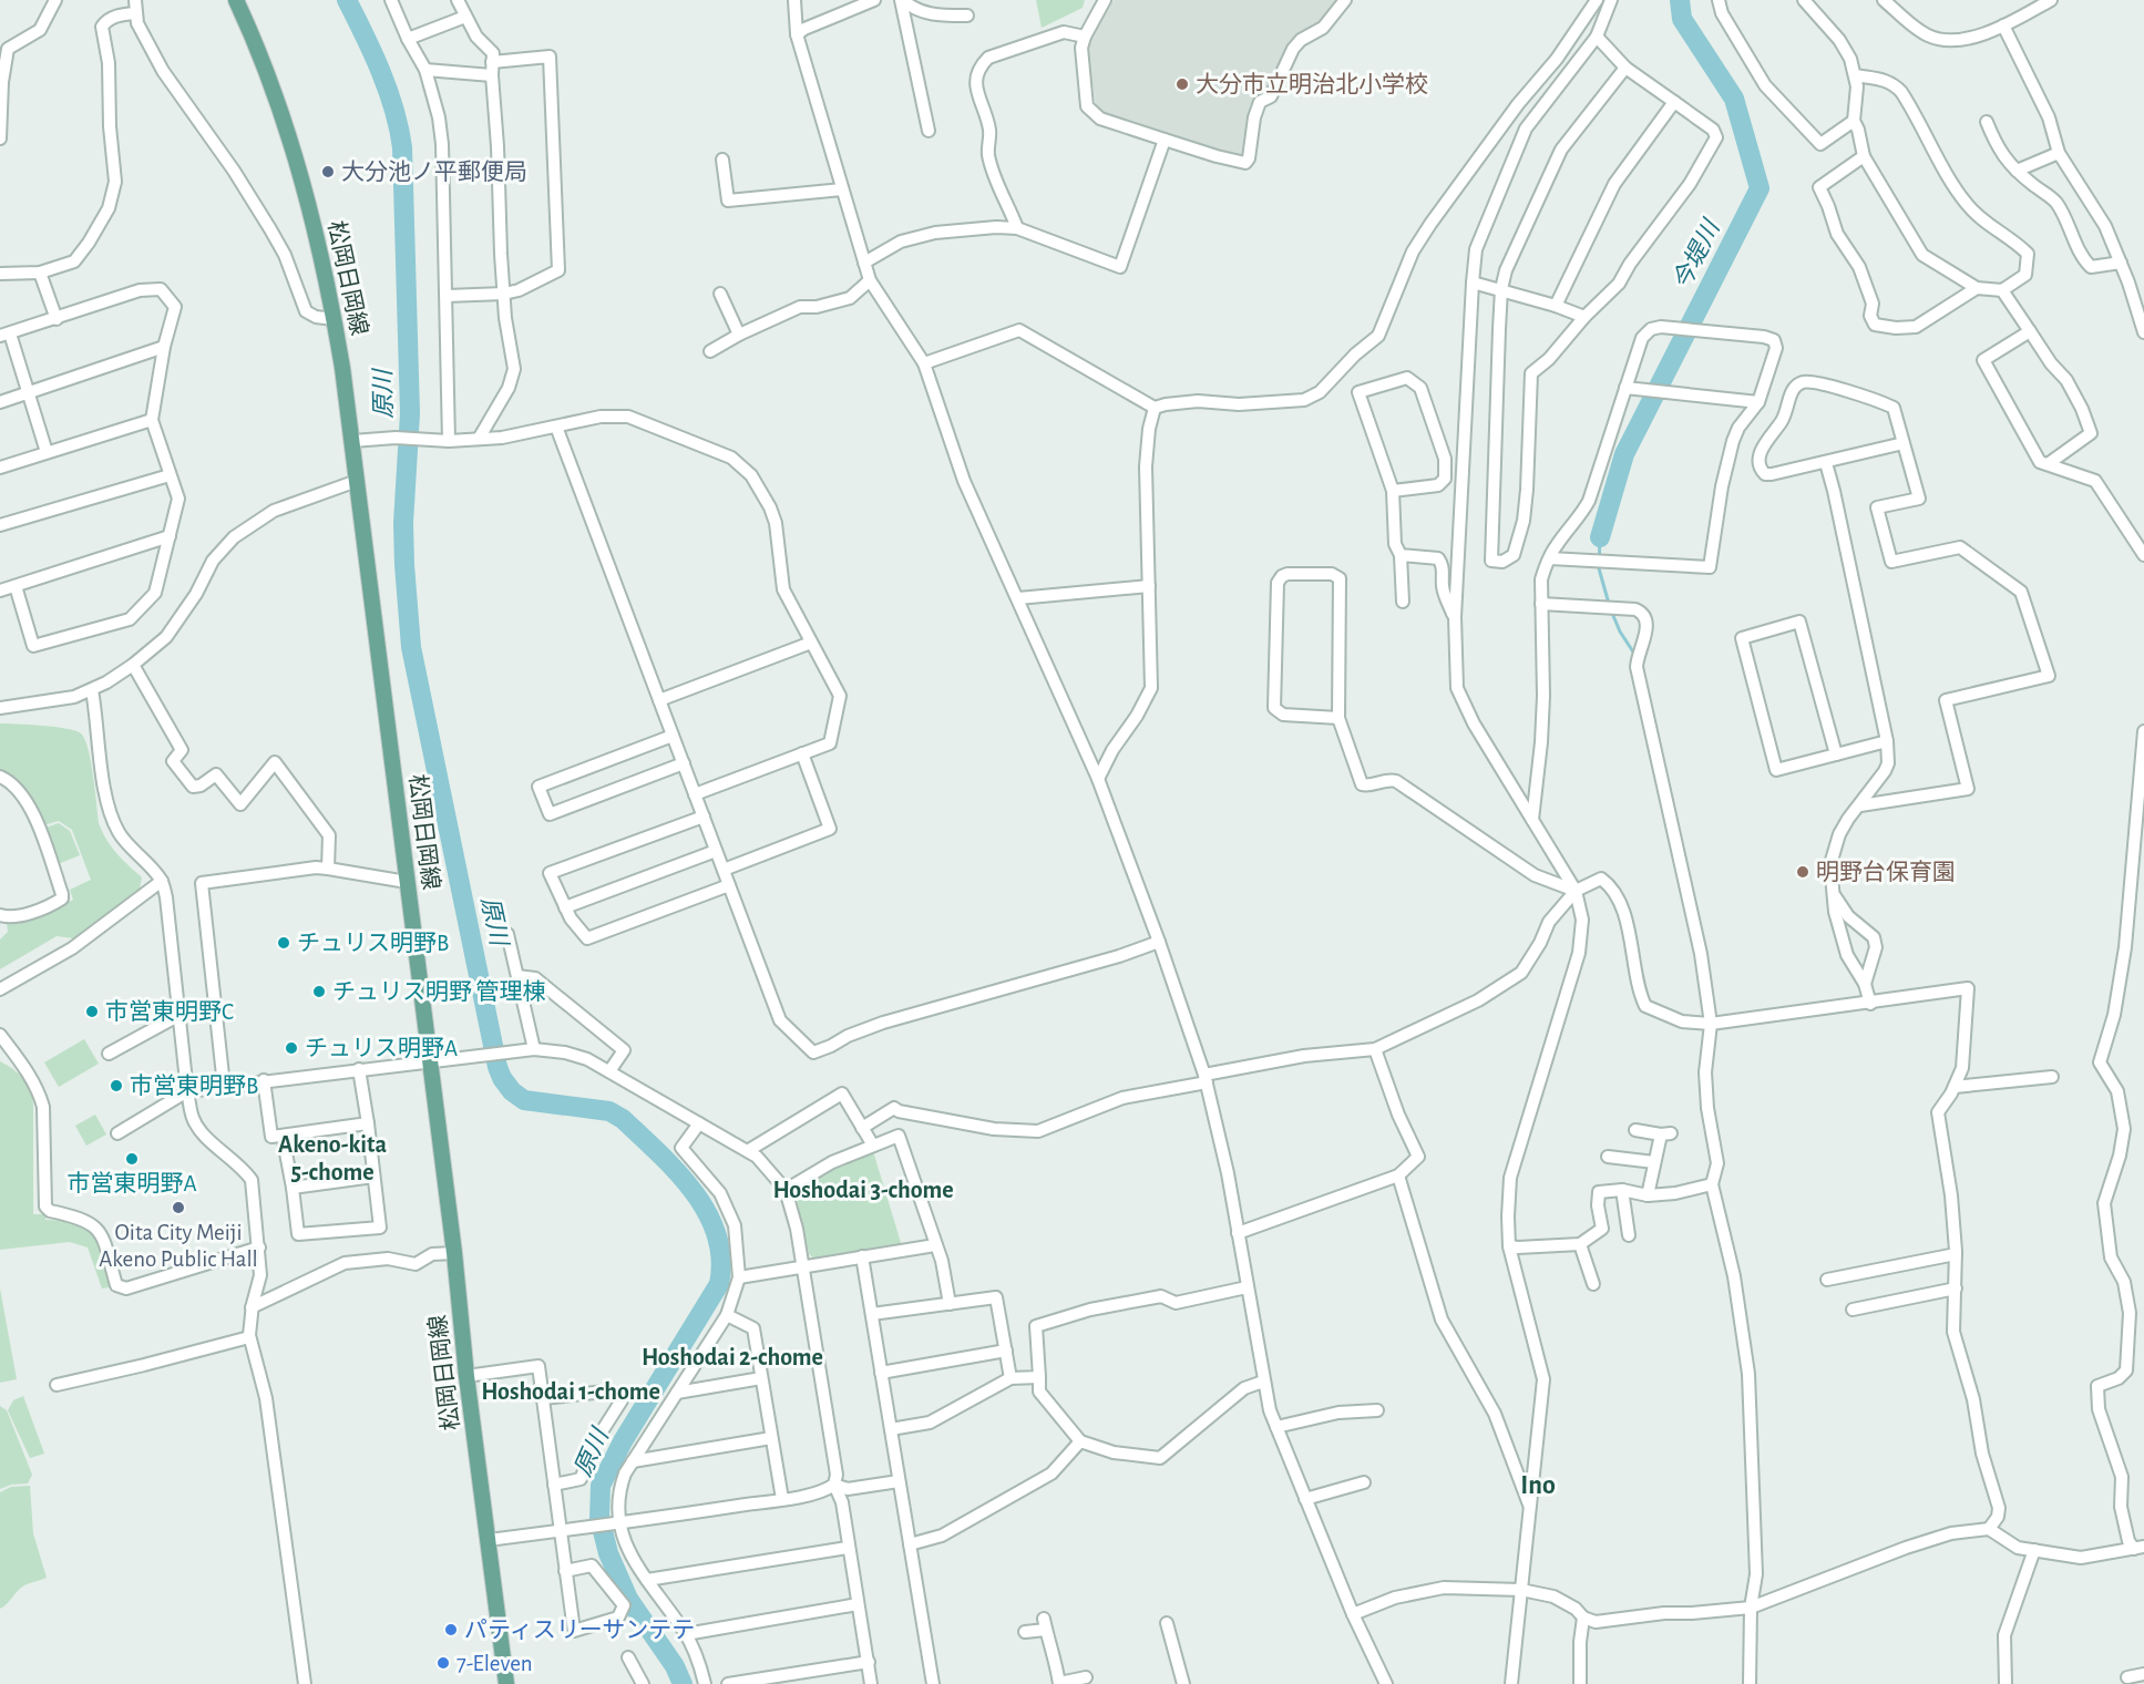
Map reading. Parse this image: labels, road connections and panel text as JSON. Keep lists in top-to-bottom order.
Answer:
{
  "streets": {
    "main road": ["松岡日岡線"]
  },
  "districts": [
    "Akeno-kita 5-chome",
    "Hoshodai 3-chome",
    "Hoshodai 2-chome",
    "Hoshodai 1-chome",
    "Ino"
  ],
  "water": ["今堤川", "原川"],
  "places": [
    "大分市立明治北小学校",
    "大分池ノ平郵便局",
    "明野台保育園",
    "チュリス明野B",
    "チュリス明野 管理棟",
    "市営東明野C",
    "チュリス明野A",
    "市営東明野B",
    "市営東明野A",
    "Oita City Meiji Akeno Public Hall",
    "パティスリーサンテテ",
    "7-Eleven"
  ]
}
